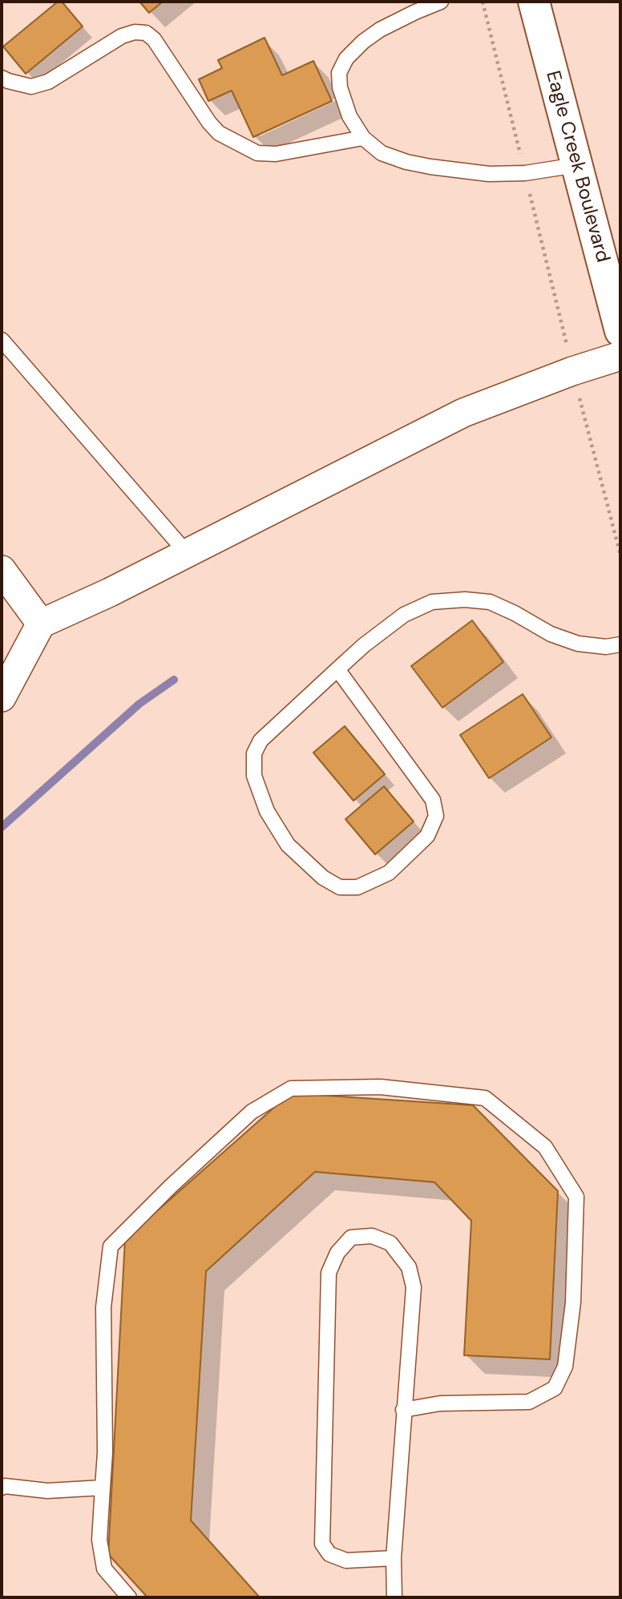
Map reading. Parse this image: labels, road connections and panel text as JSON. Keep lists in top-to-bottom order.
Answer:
{
  "streets": {
    "street": ["Eagle Creek Boulevard"]
  }
}
